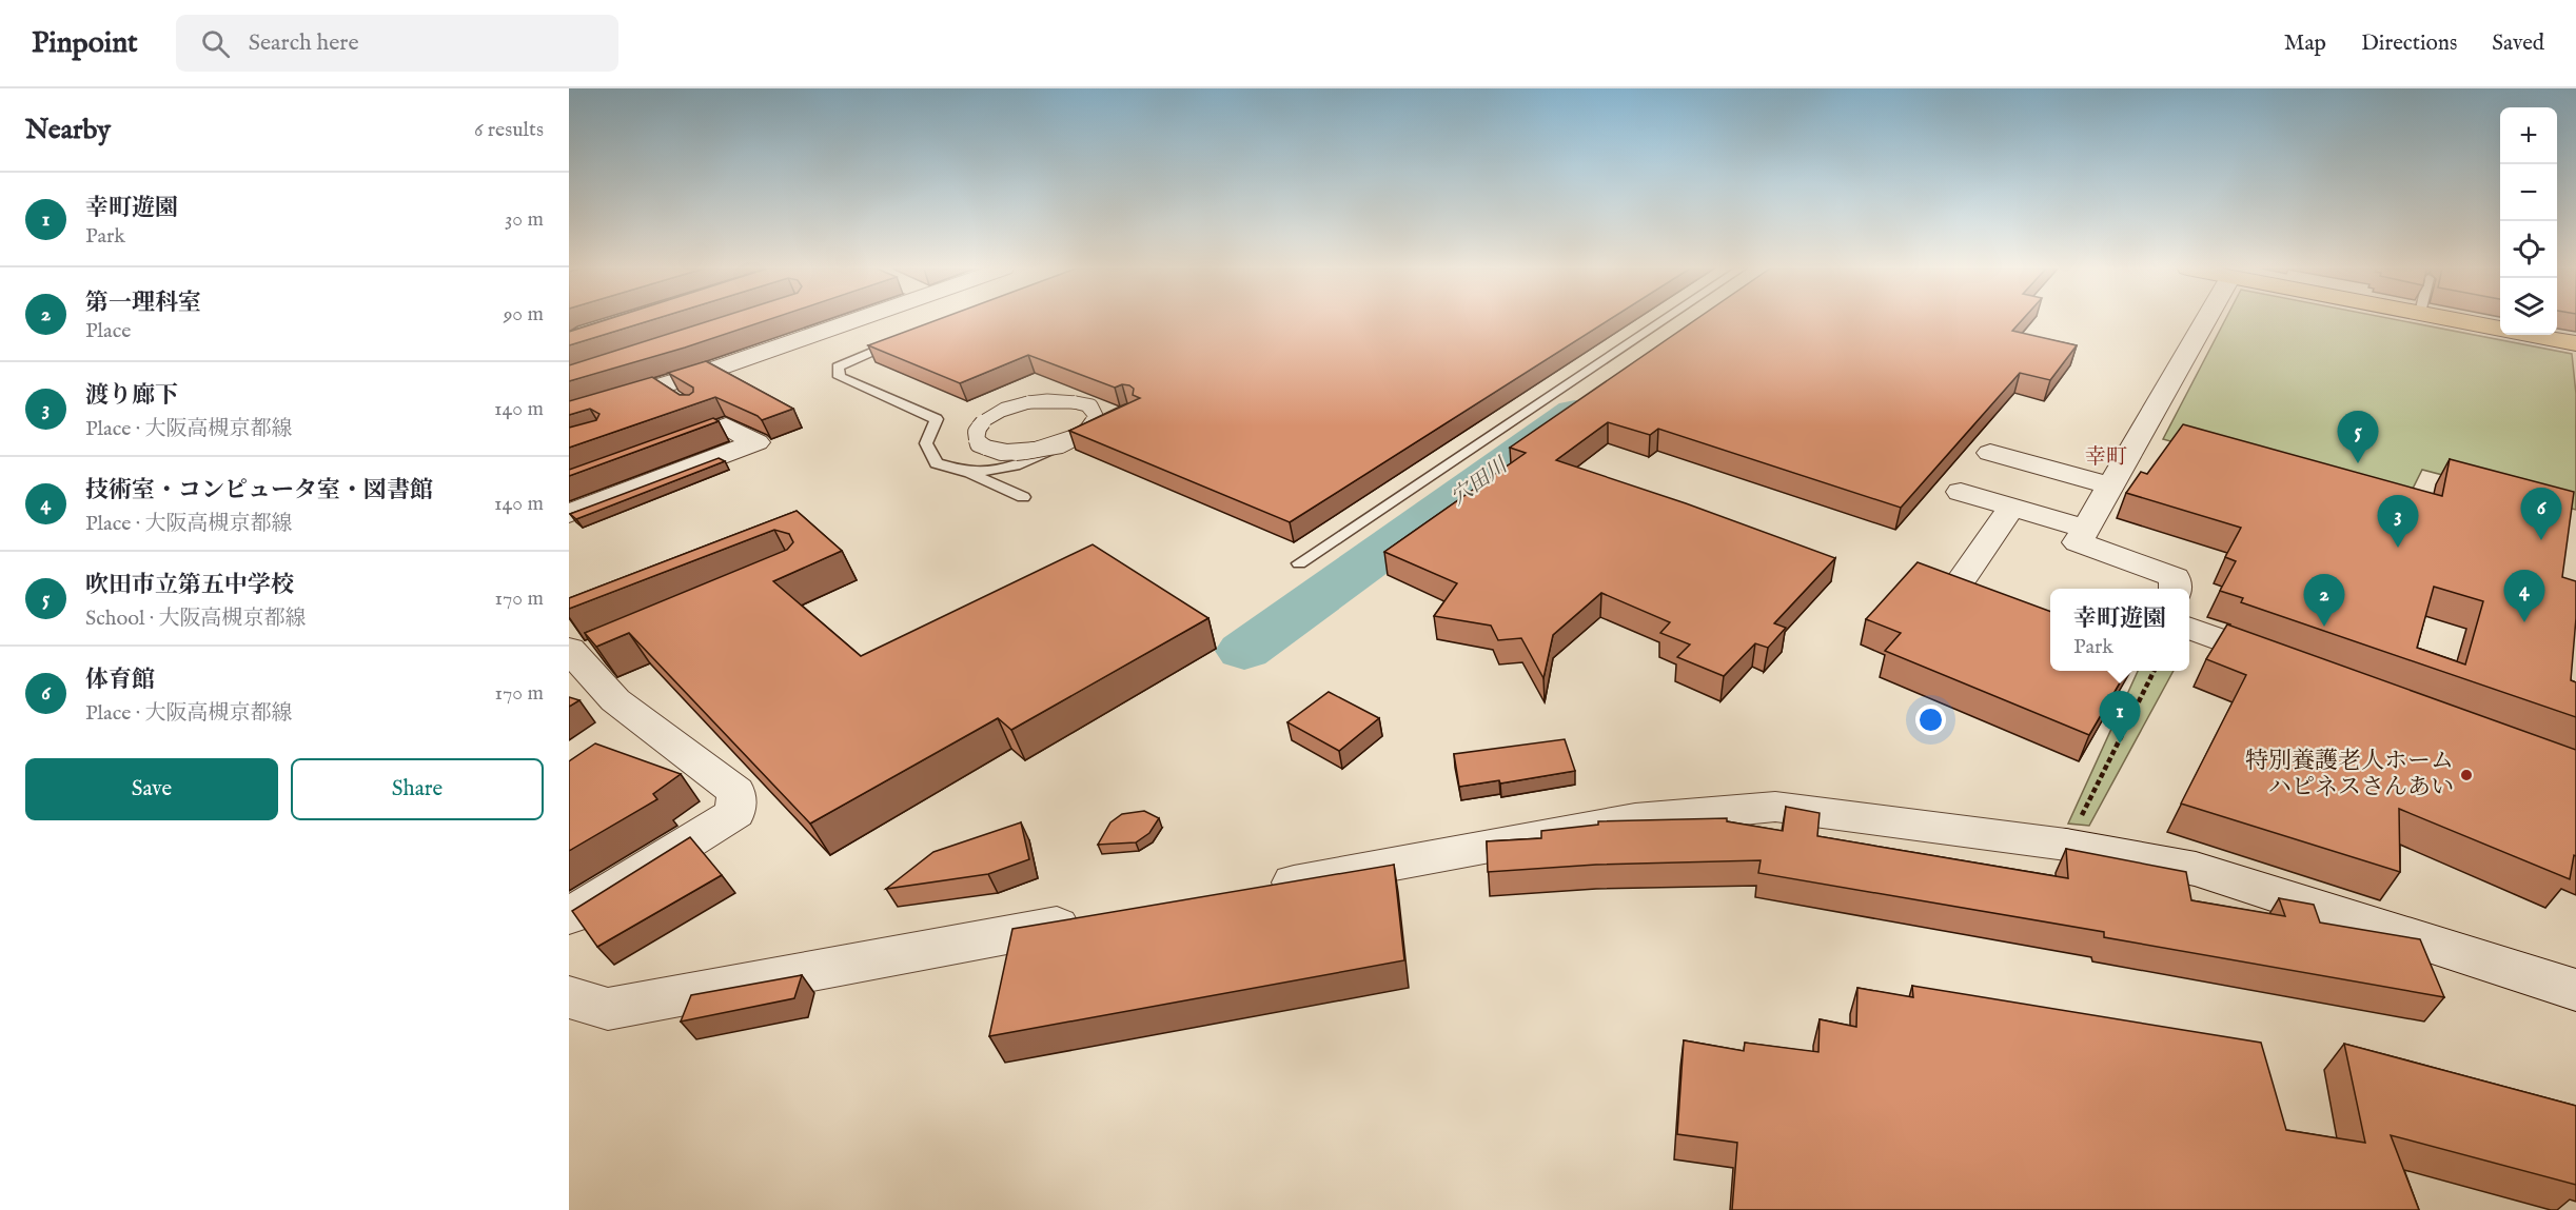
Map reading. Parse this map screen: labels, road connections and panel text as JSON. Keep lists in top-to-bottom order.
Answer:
{
  "districts": ["幸町"],
  "water": ["穴田川"],
  "places": ["特別養護老人ホーム ハピネスさんあい"],
  "page": {
    "header": "Pinpoint",
    "search": "Search here",
    "nav": ["Map", "Directions", "Saved"],
    "heading": ["Nearby", "6 results"],
    "map_buttons": ["+", "−"],
    "list": [
      {
        "mark": "1",
        "name": "幸町遊園",
        "note": "Park",
        "value": "30 m"
      },
      {
        "mark": "2",
        "name": "第一理科室",
        "note": "Place",
        "value": "90 m"
      },
      {
        "mark": "3",
        "name": "渡り廊下",
        "note": "Place · 大阪高槻京都線",
        "value": "140 m"
      },
      {
        "mark": "4",
        "name": "技術室・コンピュータ室・図書館",
        "note": "Place · 大阪高槻京都線",
        "value": "140 m"
      },
      {
        "mark": "5",
        "name": "吹田市立第五中学校",
        "note": "School · 大阪高槻京都線",
        "value": "170 m"
      },
      {
        "mark": "6",
        "name": "体育館",
        "note": "Place · 大阪高槻京都線",
        "value": "170 m"
      }
    ],
    "pins": [
      "5",
      "6",
      "3",
      "4",
      "2",
      "1"
    ],
    "popup": ["幸町遊園", "Park"],
    "buttons": ["Save", "Share"]
  }
}
